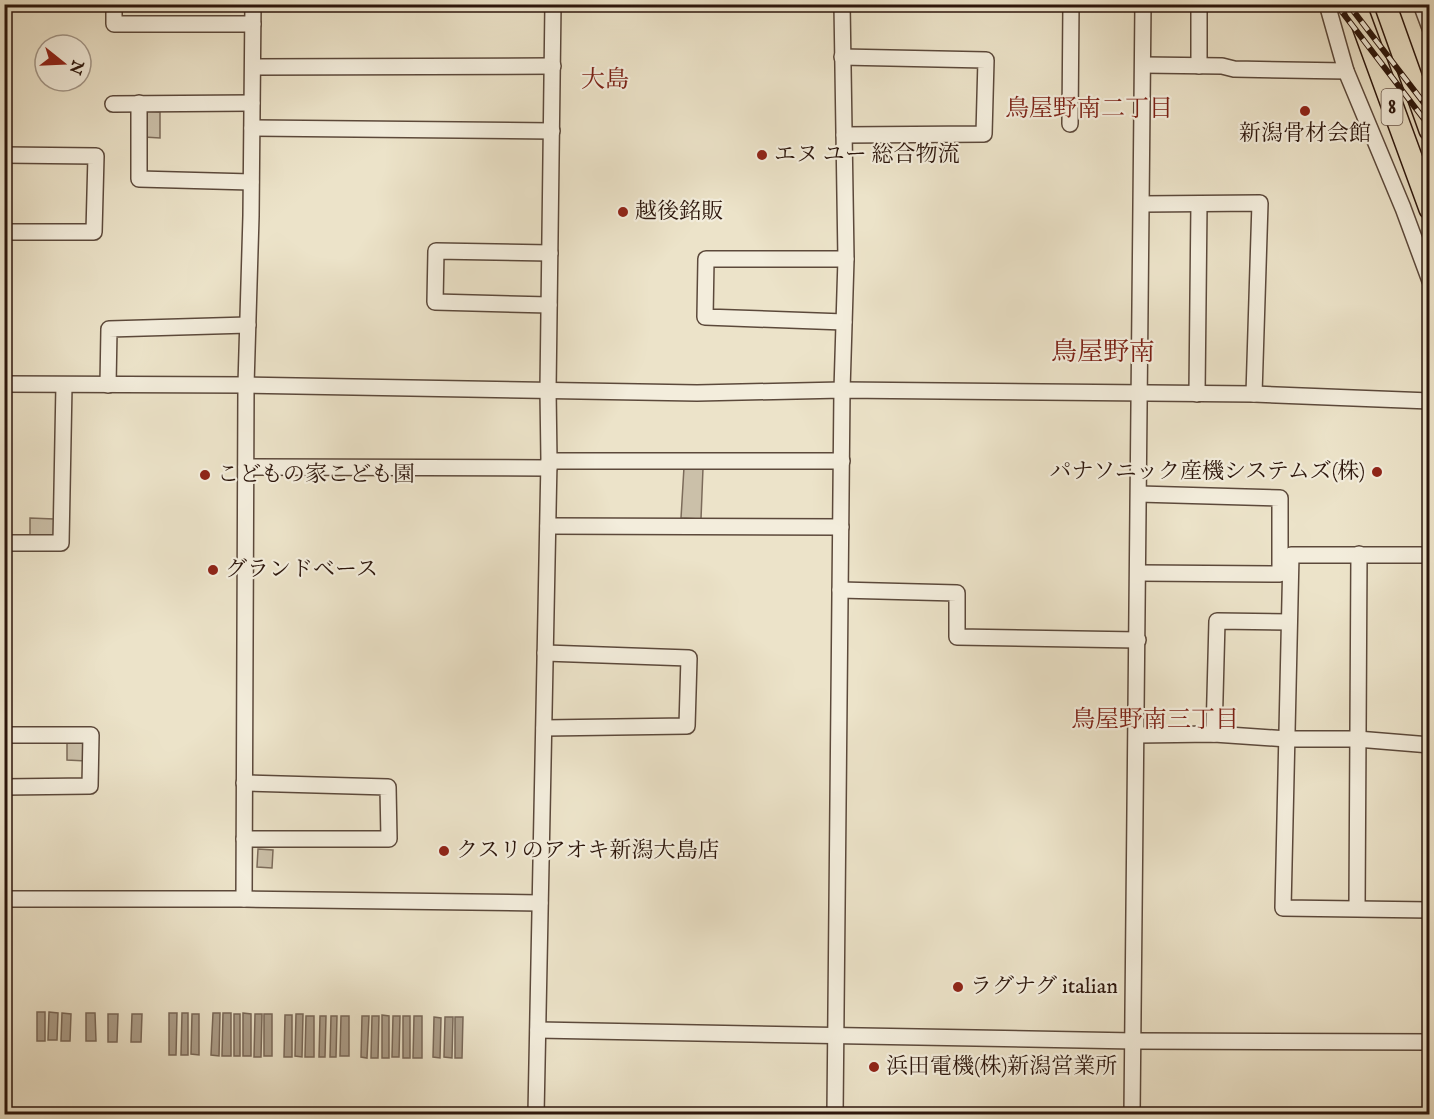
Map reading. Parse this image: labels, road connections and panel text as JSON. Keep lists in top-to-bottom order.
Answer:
{
  "streets": {
    "highway": ["8"]
  },
  "districts": [
    "大島",
    "鳥屋野南二丁目",
    "鳥屋野南",
    "鳥屋野南三丁目"
  ],
  "places": [
    "新潟骨材会館",
    "エヌ ユー 総合物流",
    "越後銘販",
    "パナソニック産機システムズ(株)",
    "こどもの家こども園",
    "グランドベース",
    "クスリのアオキ新潟大島店",
    "ラグナグ italian",
    "浜田電機(株)新潟営業所"
  ],
  "north": "right"
}
